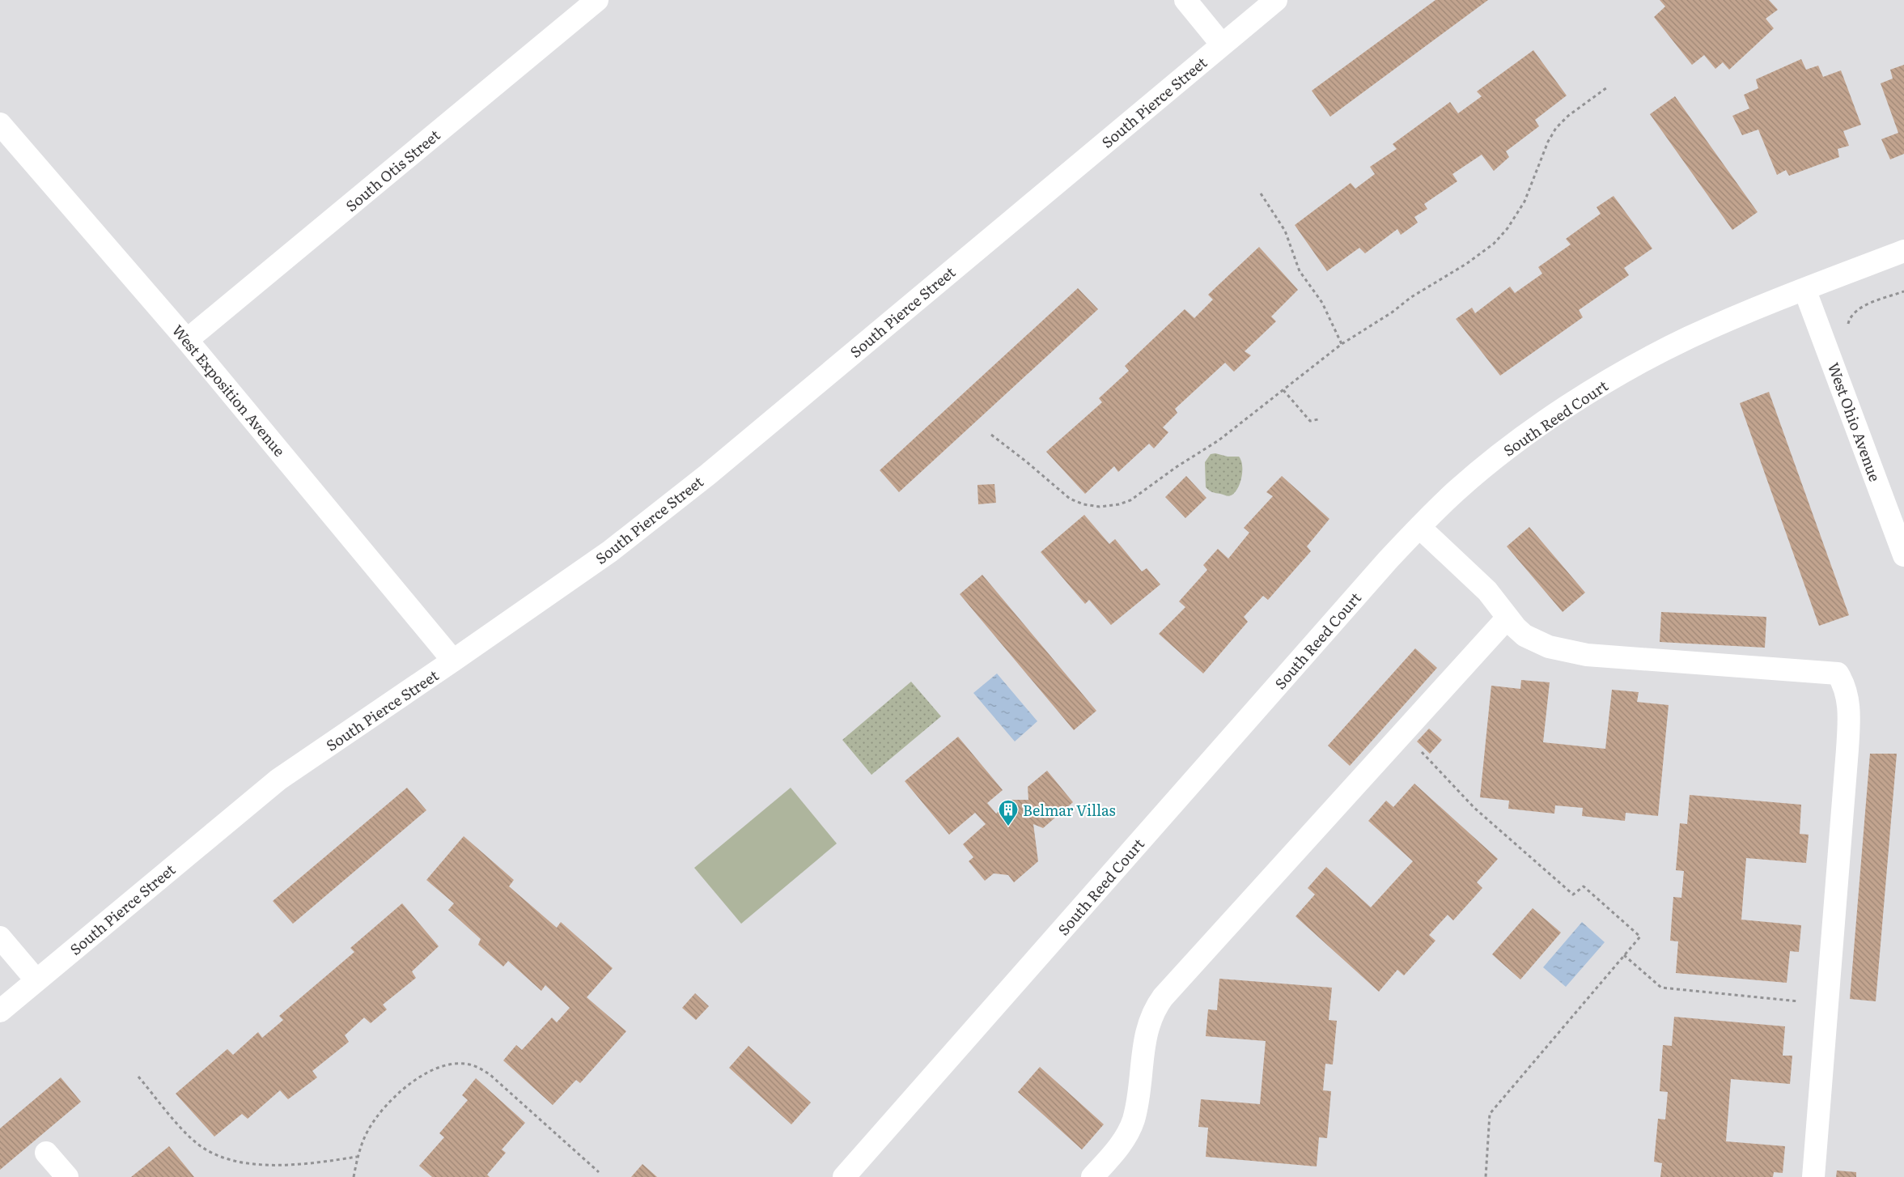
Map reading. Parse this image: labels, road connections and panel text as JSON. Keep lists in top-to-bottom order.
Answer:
{
  "streets": {
    "street": [
      "South Pierce Street",
      "South Otis Street",
      "West Exposition Avenue",
      "South Reed Court",
      "West Ohio Avenue"
    ]
  },
  "crossings": [
    ["South Pierce Street", "West Exposition Avenue"],
    ["South Otis Street", "West Exposition Avenue"],
    ["South Reed Court", "West Ohio Avenue"]
  ],
  "places": {
    "building": ["Belmar Villas"]
  }
}
